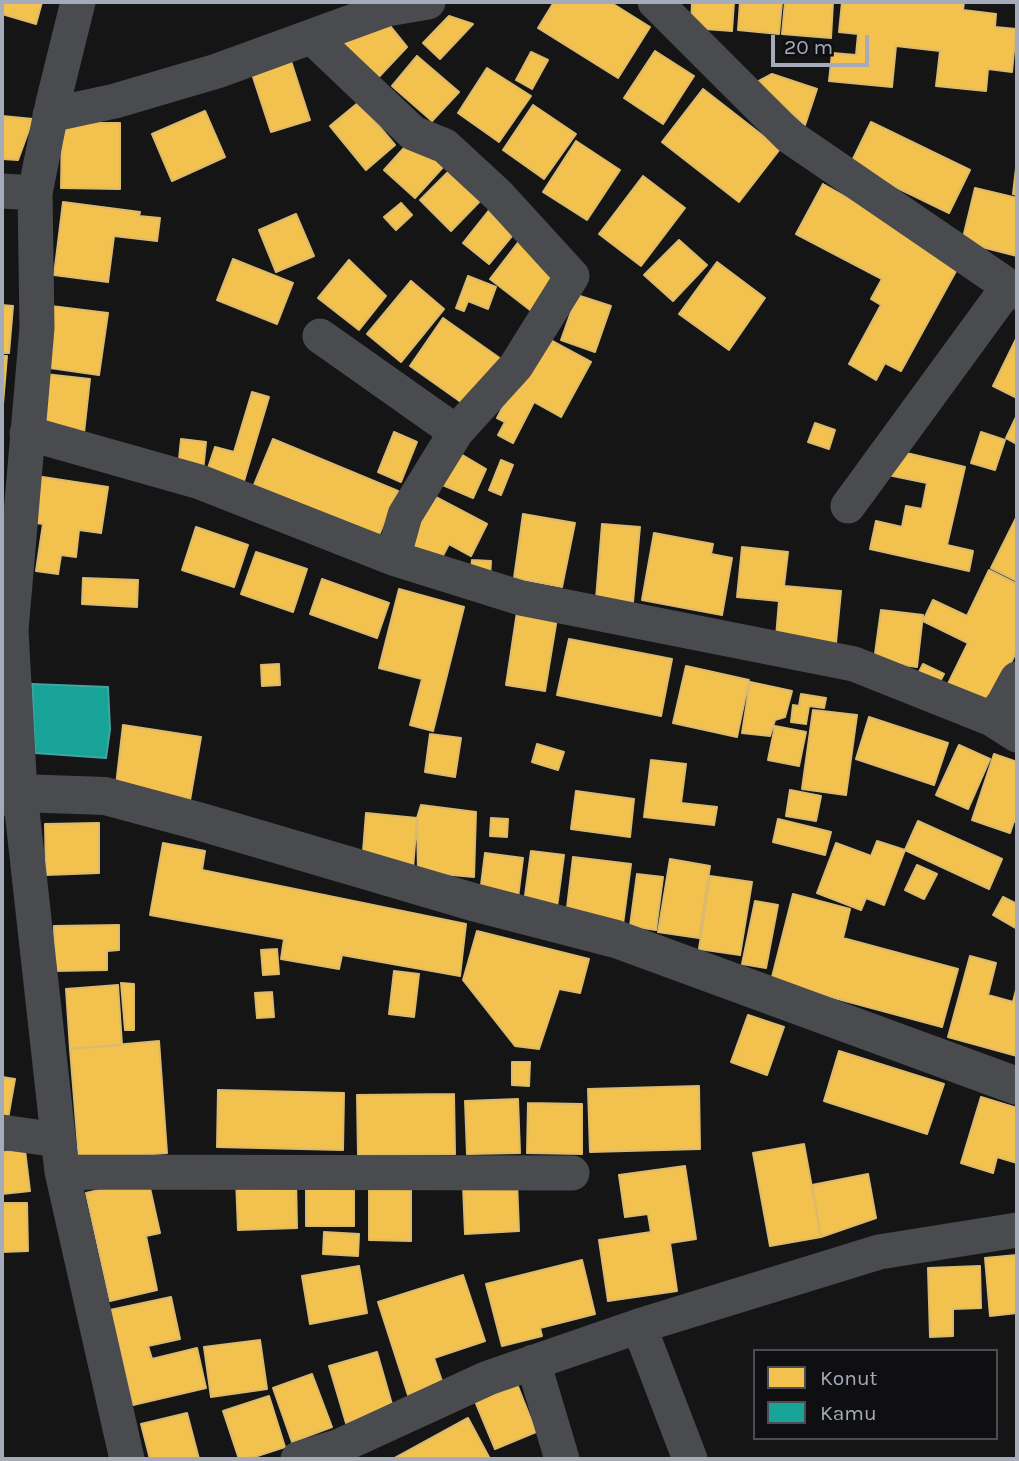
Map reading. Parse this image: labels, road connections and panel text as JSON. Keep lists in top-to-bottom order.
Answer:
{
  "legend": ["Konut", "Kamu"],
  "scale_bar": "20 m"
}
